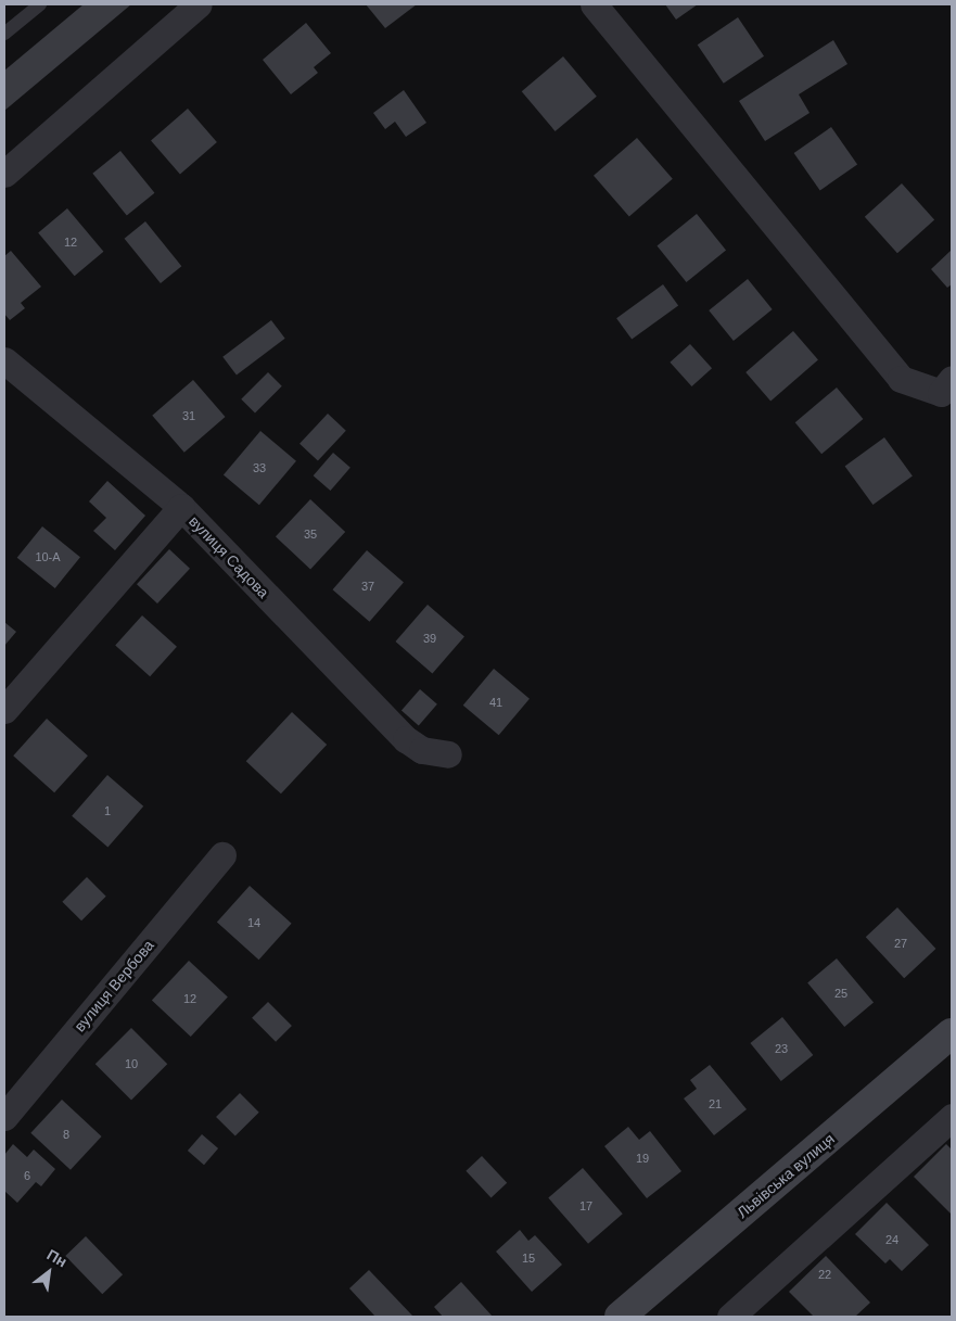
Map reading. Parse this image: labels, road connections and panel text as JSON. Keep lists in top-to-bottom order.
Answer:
{
  "streets": {
    "street": ["вулиця Садова", "вулиця Вербова", "Львівська вулиця"]
  },
  "house_numbers": [
    "12",
    "31",
    "33",
    "35",
    "10-А",
    "37",
    "39",
    "41",
    "1",
    "14",
    "27",
    "25",
    "12",
    "23",
    "10",
    "21",
    "8",
    "19",
    "6",
    "17",
    "24",
    "15",
    "22"
  ],
  "north": "top right"
}
